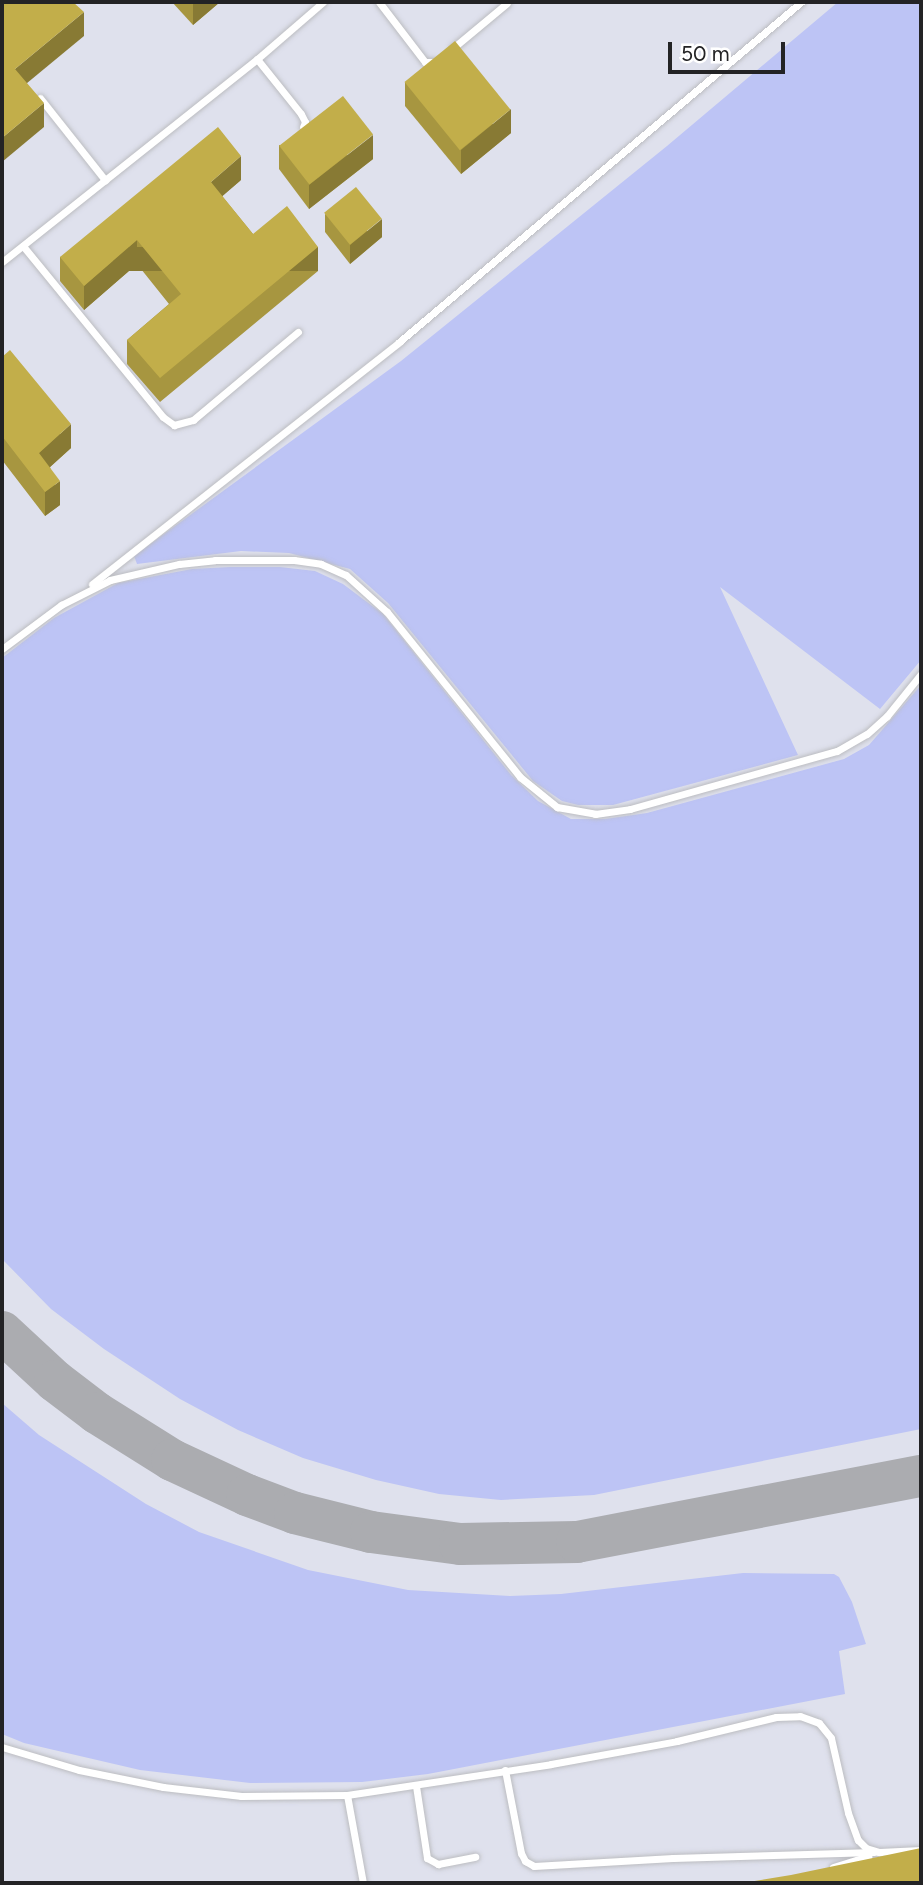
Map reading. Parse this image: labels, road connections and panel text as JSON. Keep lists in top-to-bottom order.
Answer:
{
  "scale_bar": "50 m"
}
